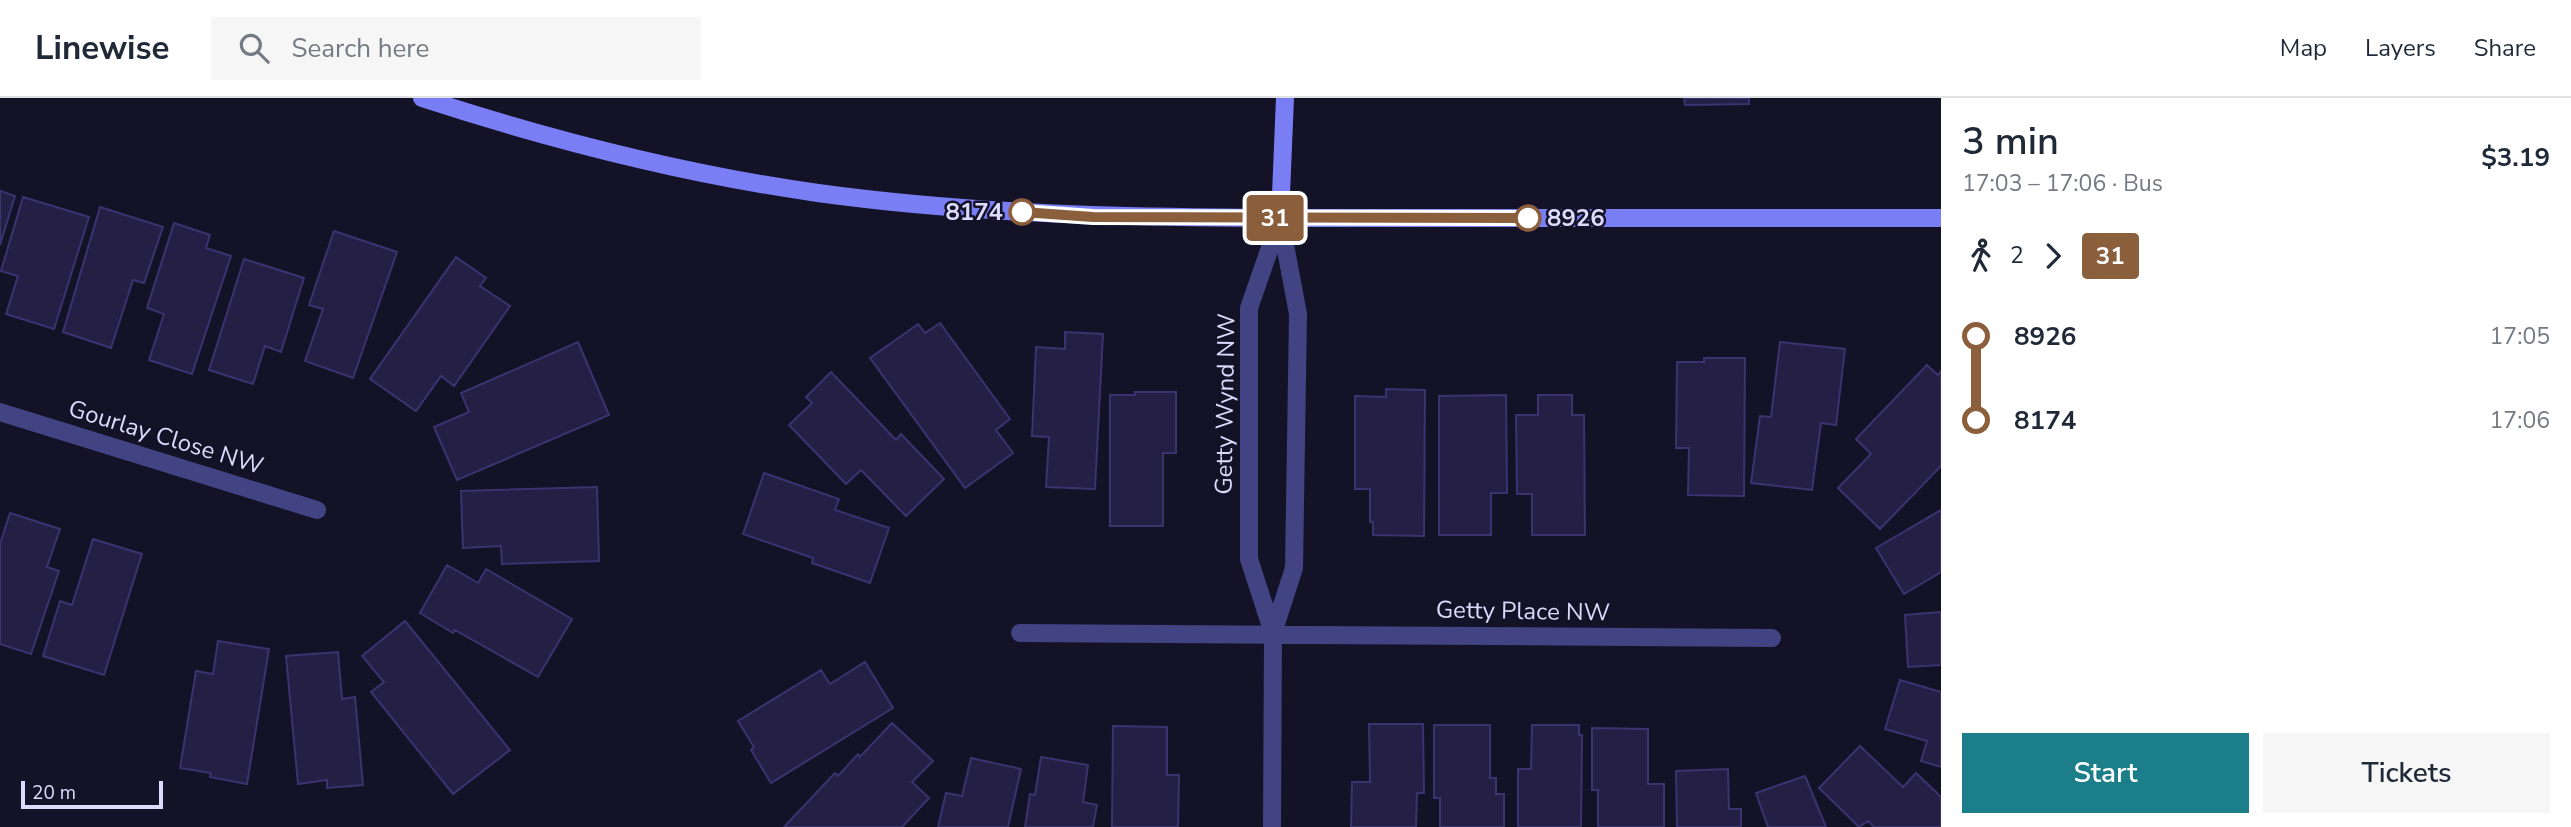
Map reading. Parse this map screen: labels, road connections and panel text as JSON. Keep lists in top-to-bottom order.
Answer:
{
  "streets": {
    "street": ["Getty Wynd NW", "Gourlay Close NW", "Getty Place NW"]
  },
  "crossings": [
    ["Getty Wynd NW", "Getty Place NW"]
  ],
  "places": ["8174", "8926"],
  "lines": ["bus line 31"],
  "scale_bar": "20 m",
  "page": {
    "header": "Linewise",
    "search": "Search here",
    "nav": ["Map", "Layers", "Share"],
    "on_map": "31",
    "heading": ["3 min", "17:03 – 17:06 · Bus", "$3.19"],
    "legs": ["2", "31"],
    "list": [
      {
        "name": "8926",
        "value": "17:05"
      },
      {
        "name": "8174",
        "value": "17:06"
      }
    ],
    "buttons": ["Start", "Tickets"],
    "scale": "20 m"
  }
}
